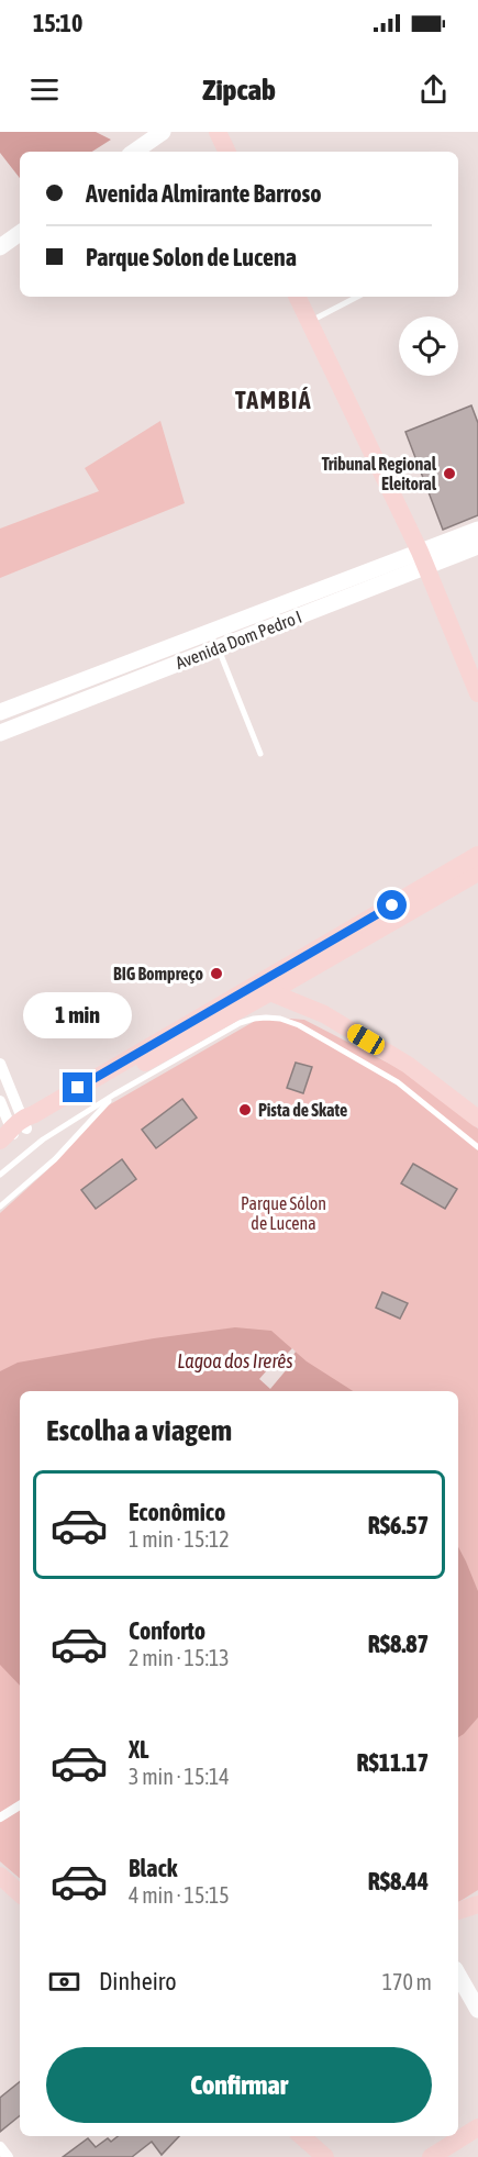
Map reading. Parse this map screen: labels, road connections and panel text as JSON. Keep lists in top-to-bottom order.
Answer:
{
  "streets": {
    "main road": ["Avenida Dom Pedro I"]
  },
  "districts": ["TAMBIÁ"],
  "water": ["Lagoa dos Irerês"],
  "parks": ["Parque Sólon de Lucena"],
  "places": ["Tribunal Regional Eleitoral", "BIG Bompreço", "Pista de Skate"],
  "page": {
    "status": "15:10",
    "header": "Zipcab",
    "banner": ["Avenida Almirante Barroso", "Parque Solon de Lucena"],
    "bubble": "1 min",
    "heading": "Escolha a viagem",
    "list": [
      {
        "name": "Econômico",
        "note": "1 min · 15:12",
        "value": "R$6.57"
      },
      {
        "name": "Conforto",
        "note": "2 min · 15:13",
        "value": "R$8.87"
      },
      {
        "name": "XL",
        "note": "3 min · 15:14",
        "value": "R$11.17"
      },
      {
        "name": "Black",
        "note": "4 min · 15:15",
        "value": "R$8.44"
      }
    ],
    "pay": ["Dinheiro", "170 m"],
    "buttons": "Confirmar"
  }
}
